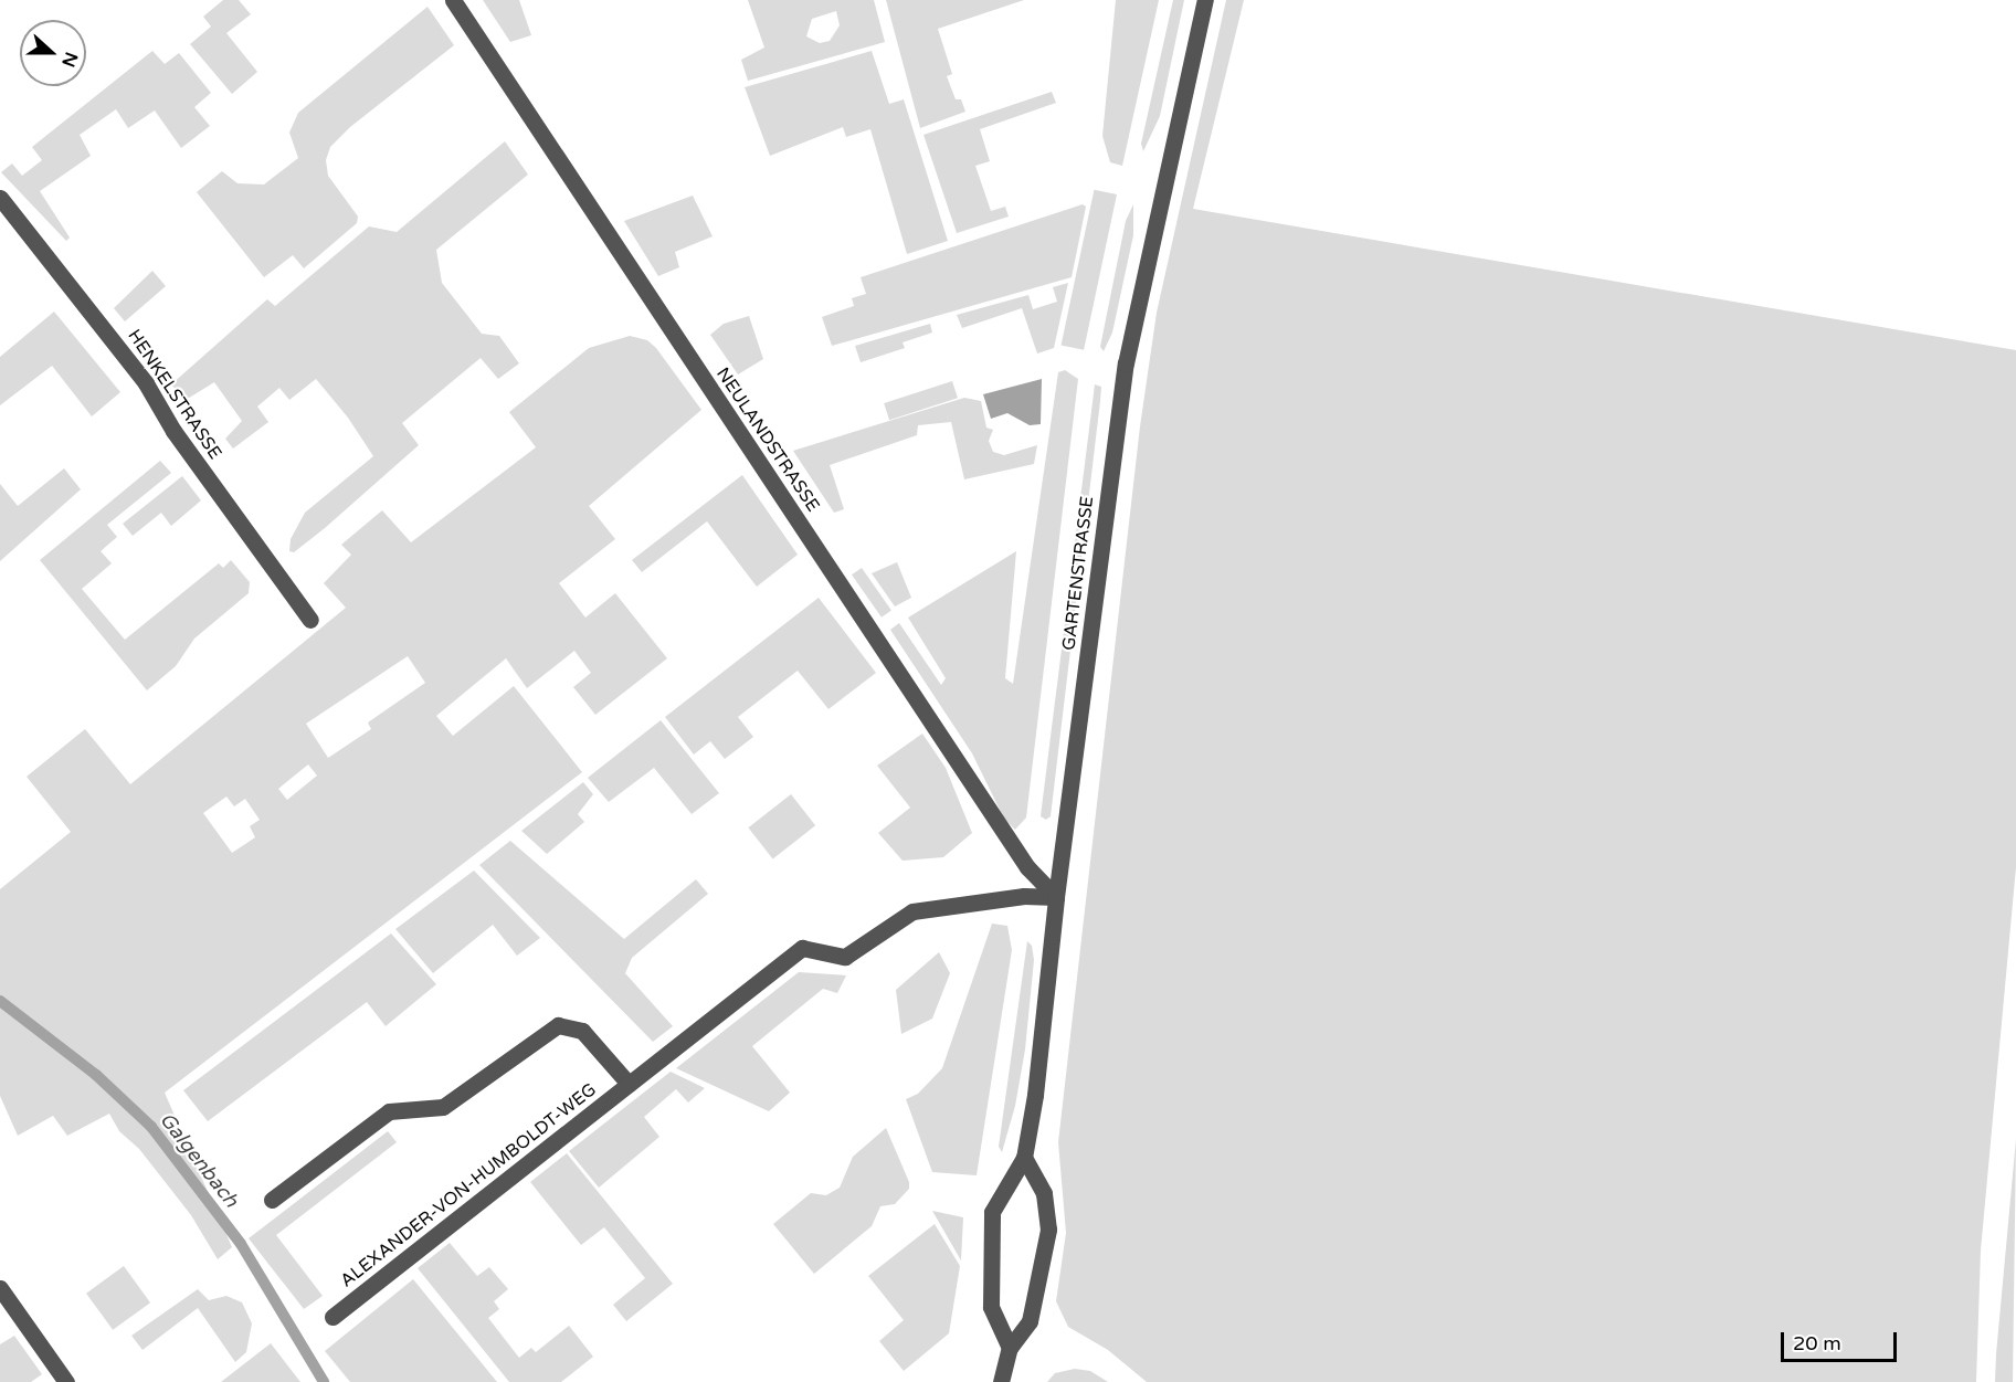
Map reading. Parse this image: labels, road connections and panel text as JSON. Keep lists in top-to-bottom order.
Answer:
{
  "streets": {
    "street": [
      "HENKELSTRASSE",
      "NEULANDSTRASSE",
      "GARTENSTRASSE",
      "ALEXANDER-VON-HUMBOLDT-WEG"
    ]
  },
  "crossings": [
    ["NEULANDSTRASSE", "GARTENSTRASSE"],
    ["NEULANDSTRASSE", "ALEXANDER-VON-HUMBOLDT-WEG"],
    ["GARTENSTRASSE", "ALEXANDER-VON-HUMBOLDT-WEG"]
  ],
  "water": ["Galgenbach"],
  "scale_bar": "20 m",
  "north": "right"
}
